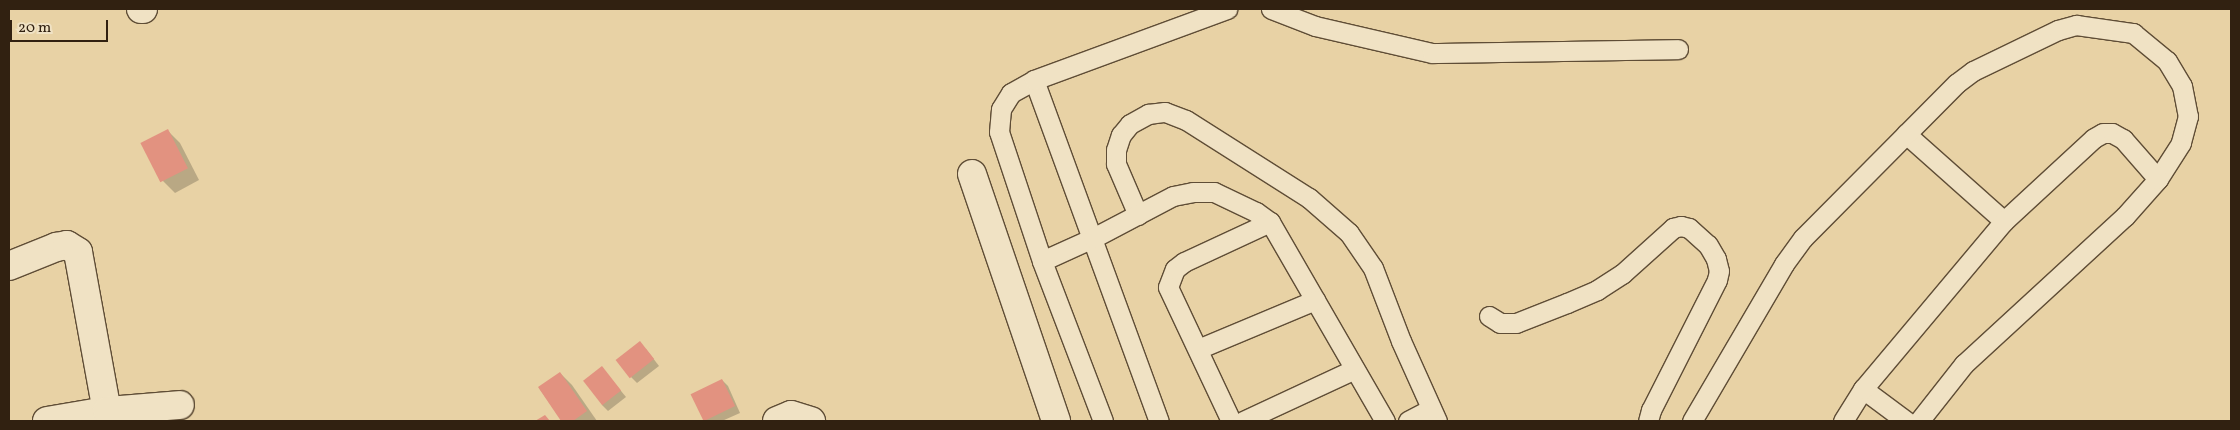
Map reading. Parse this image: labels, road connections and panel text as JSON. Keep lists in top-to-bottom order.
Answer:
{
  "scale_bar": "20 m"
}
